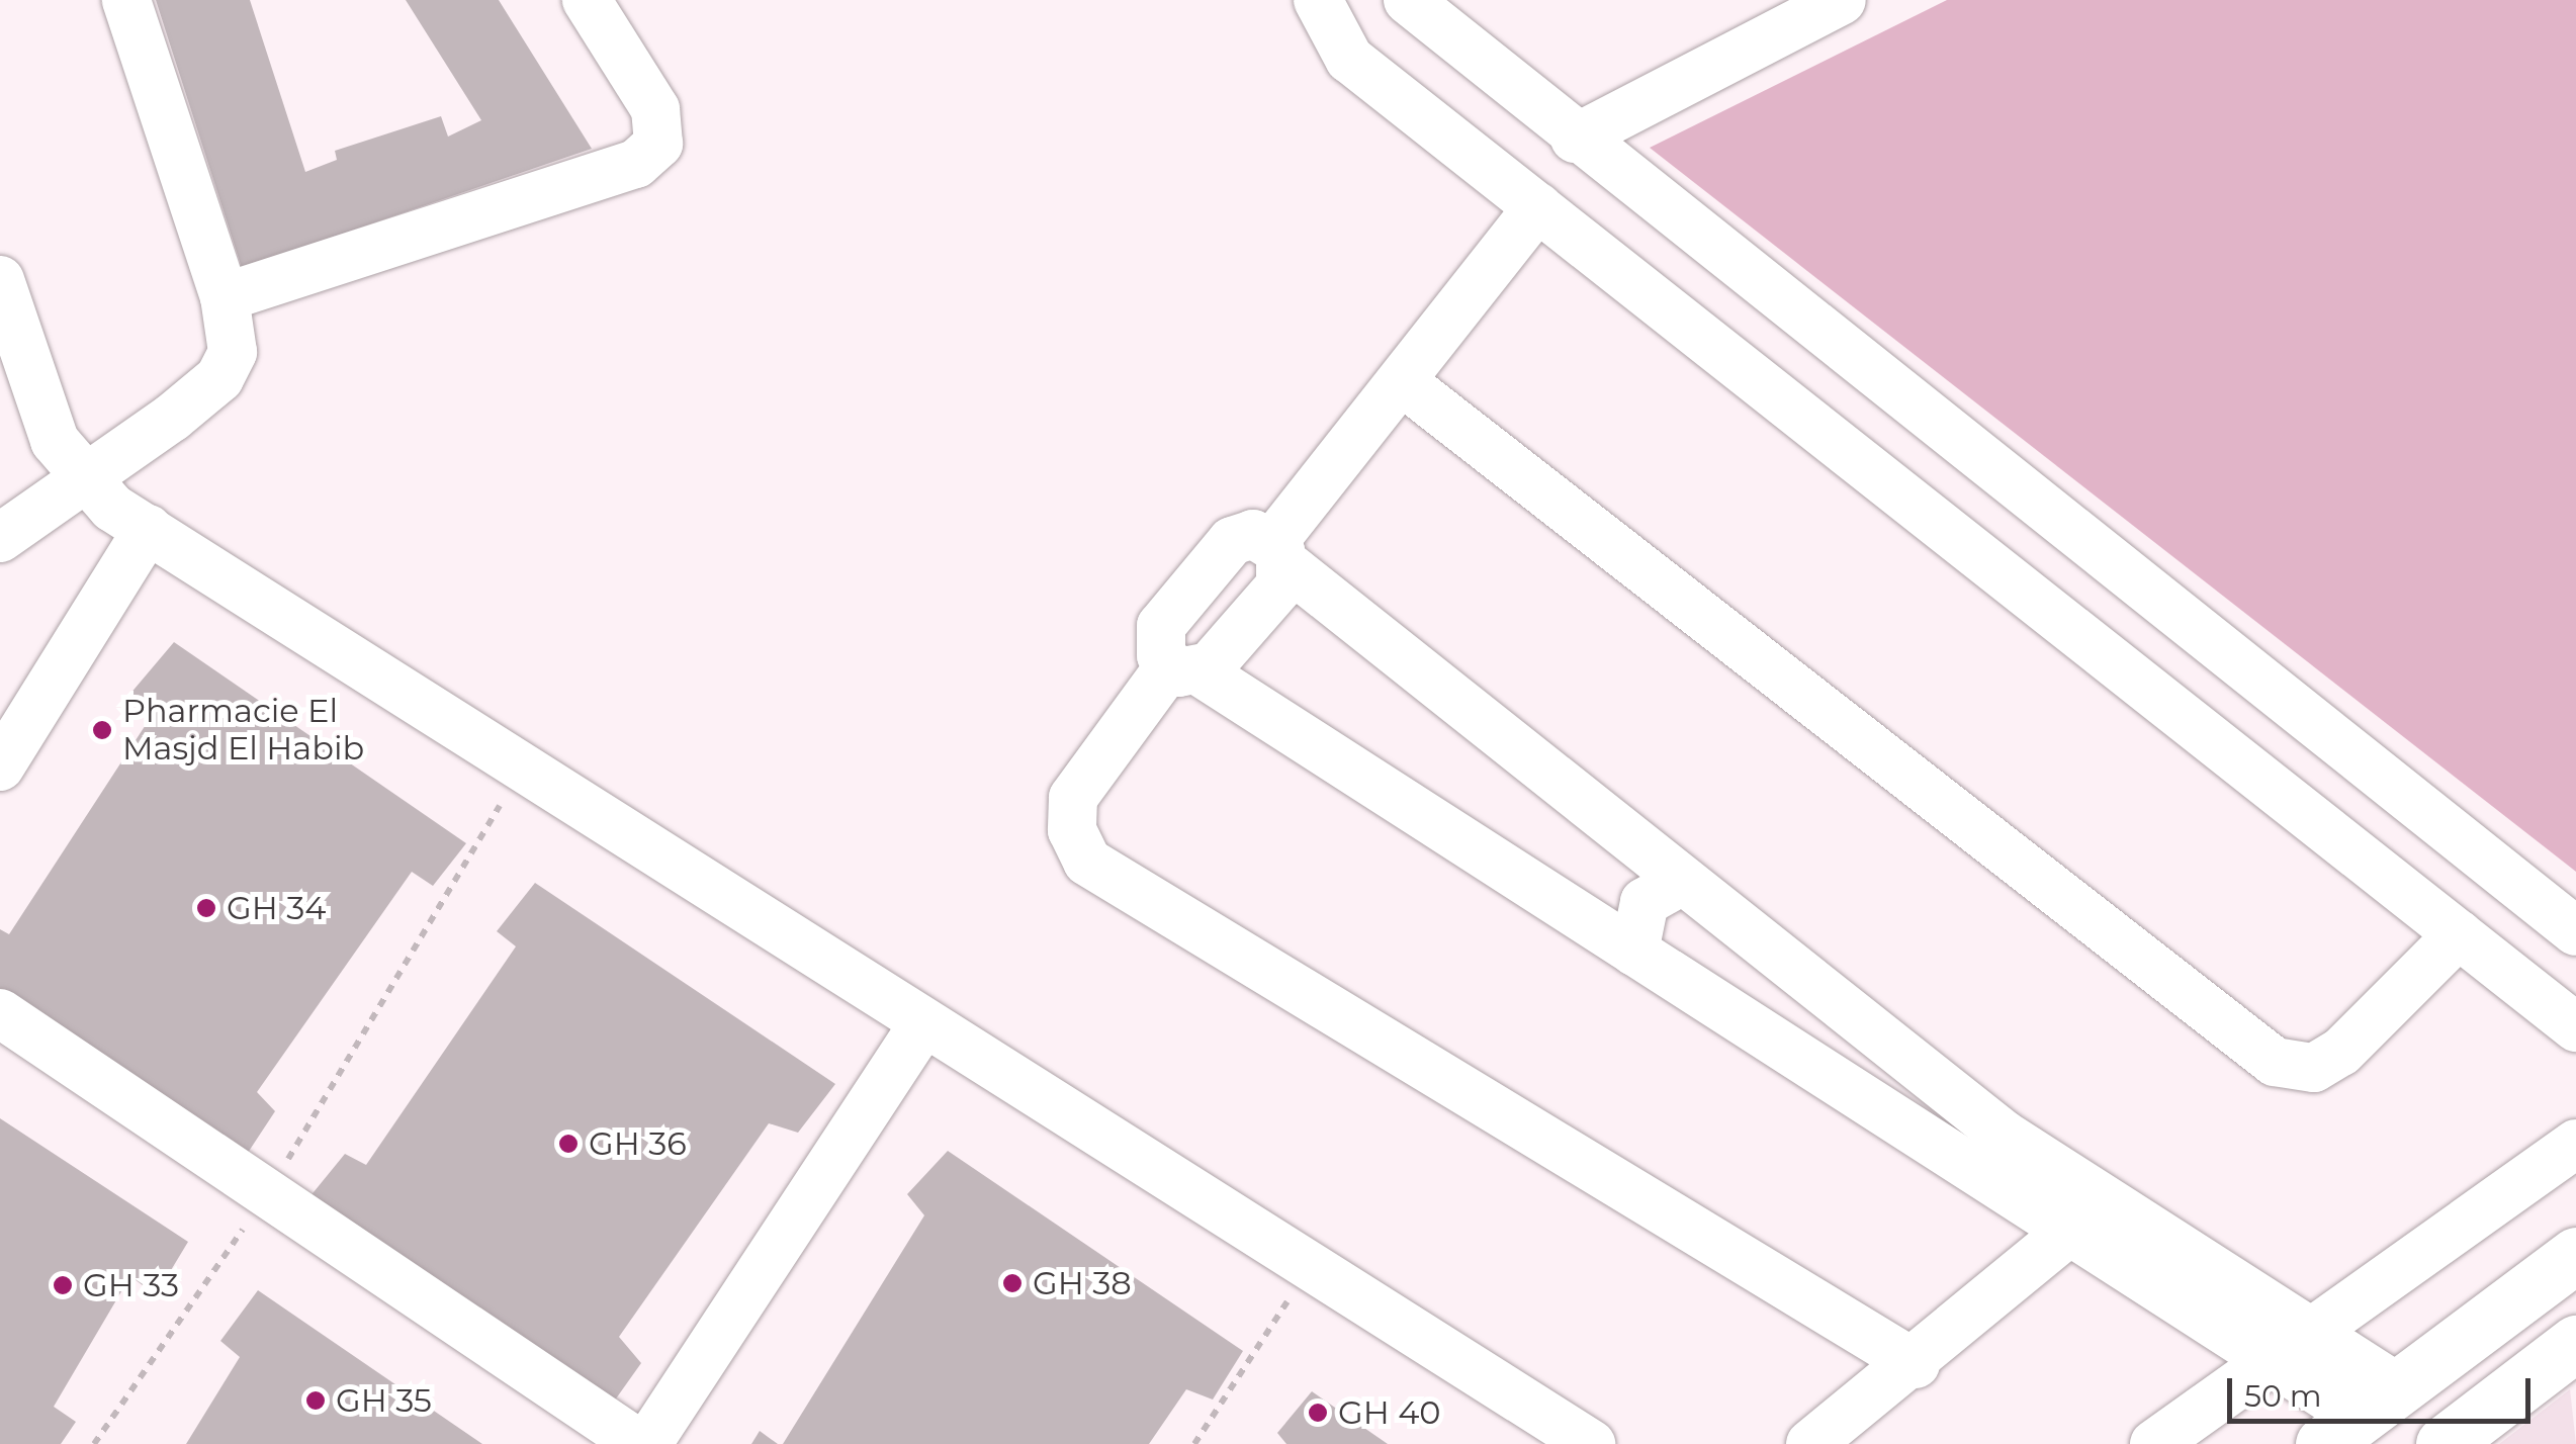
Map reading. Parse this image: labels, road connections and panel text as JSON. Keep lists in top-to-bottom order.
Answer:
{
  "places": [
    "Pharmacie El Masjd El Habib",
    "GH 34",
    "GH 36",
    "GH 38",
    "GH 33",
    "GH 35",
    "GH 40"
  ],
  "scale_bar": "50 m"
}
